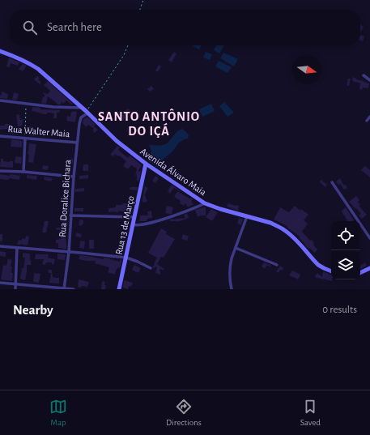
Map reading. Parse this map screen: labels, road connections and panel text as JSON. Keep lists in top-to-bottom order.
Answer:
{
  "streets": {
    "street": [
      "Rua Walter Maia",
      "Avenida Álvaro Maia",
      "Rua Doralice Bichara",
      "Rua 13 de Março"
    ]
  },
  "crossings": [
    ["Rua Walter Maia", "Rua Doralice Bichara"],
    ["Avenida Álvaro Maia", "Rua Doralice Bichara"],
    ["Avenida Álvaro Maia", "Rua 13 de Março"]
  ],
  "districts": ["SANTO ANTÔNIO DO IÇÁ"],
  "north": "right",
  "page": {
    "search": "Search here",
    "heading": ["Nearby", "0 results"],
    "nav": ["Map", "Directions", "Saved"]
  }
}
